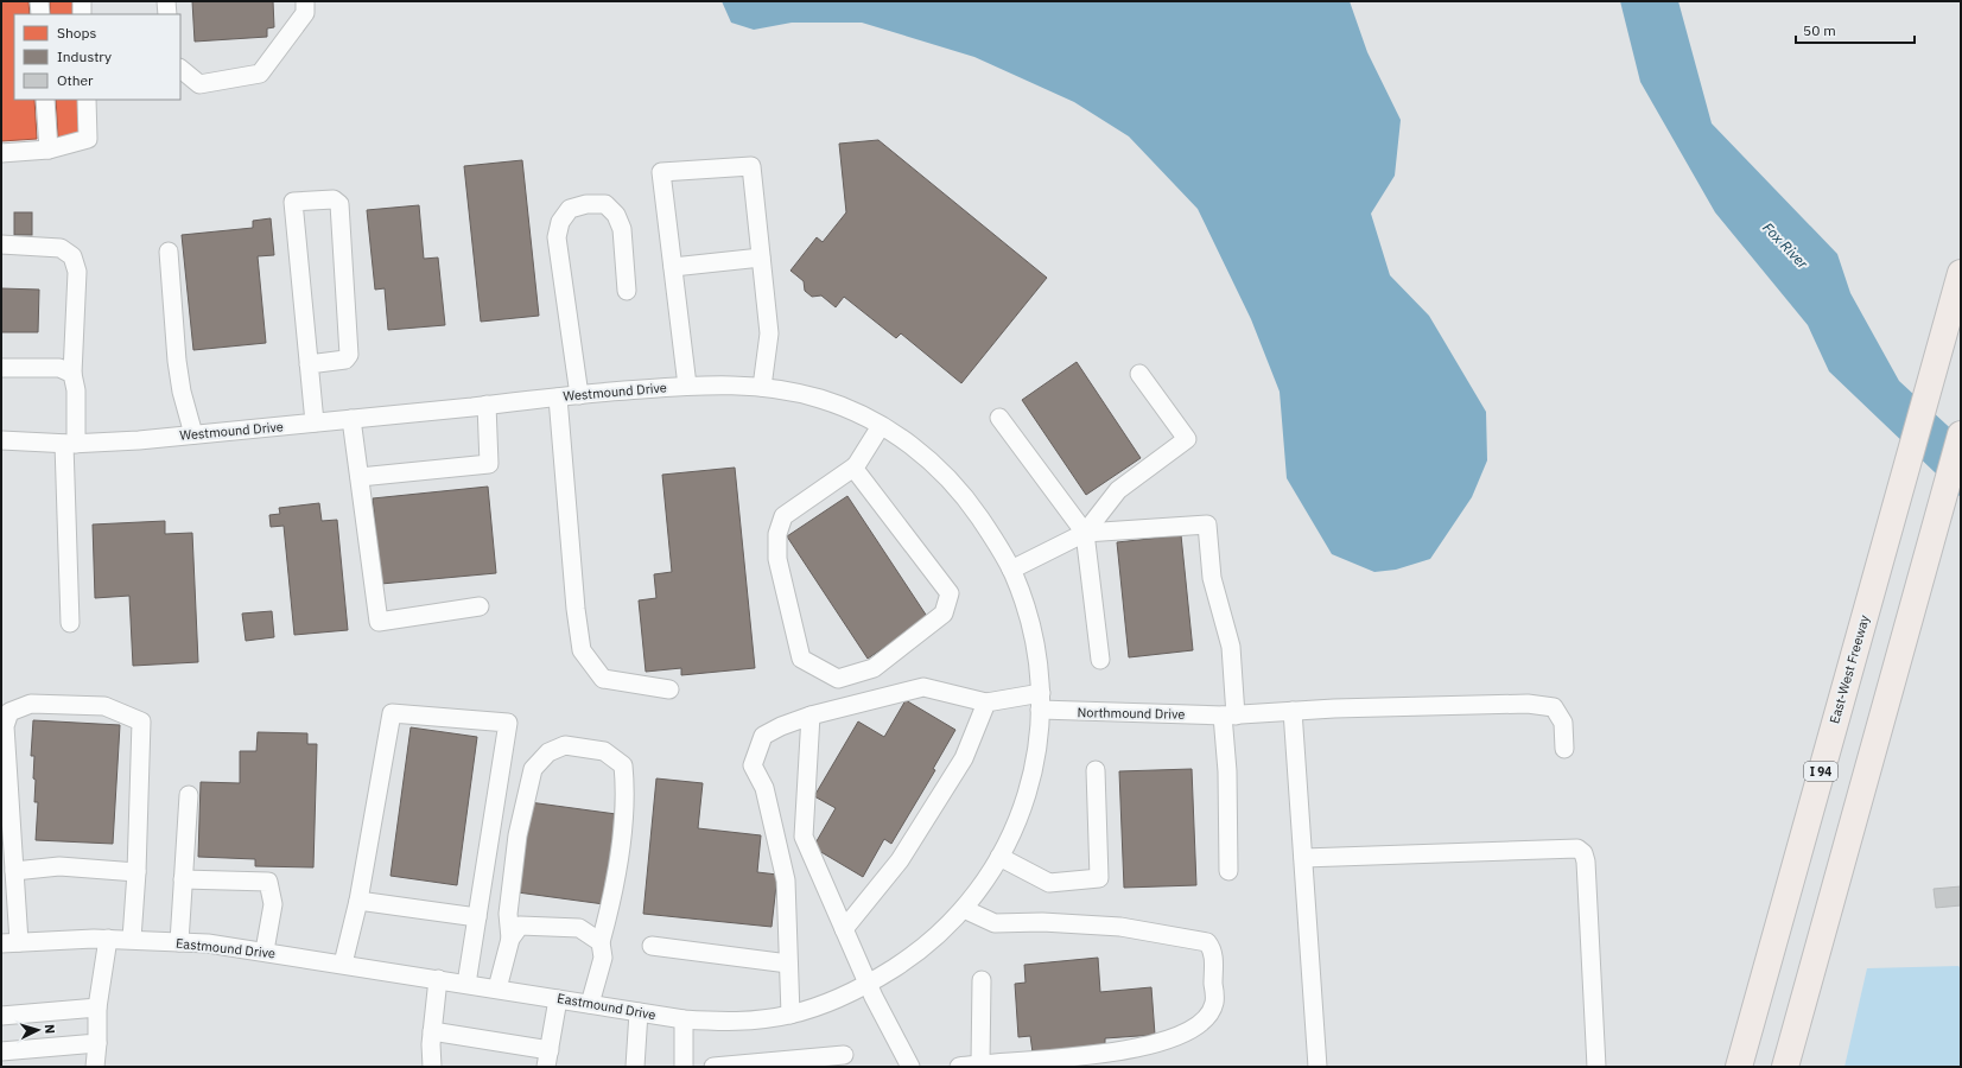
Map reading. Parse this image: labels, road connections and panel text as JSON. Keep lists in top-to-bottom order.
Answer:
{
  "streets": {
    "highway": ["East-West Freeway", "I 94"],
    "street": ["Westmound Drive", "Northmound Drive", "Eastmound Drive"]
  },
  "crossings": [
    ["Westmound Drive", "Northmound Drive"],
    ["Westmound Drive", "Eastmound Drive"],
    ["Northmound Drive", "Eastmound Drive"]
  ],
  "water": ["Fox River"],
  "legend": ["Shops", "Industry", "Other"],
  "scale_bar": "50 m",
  "north": "right"
}
